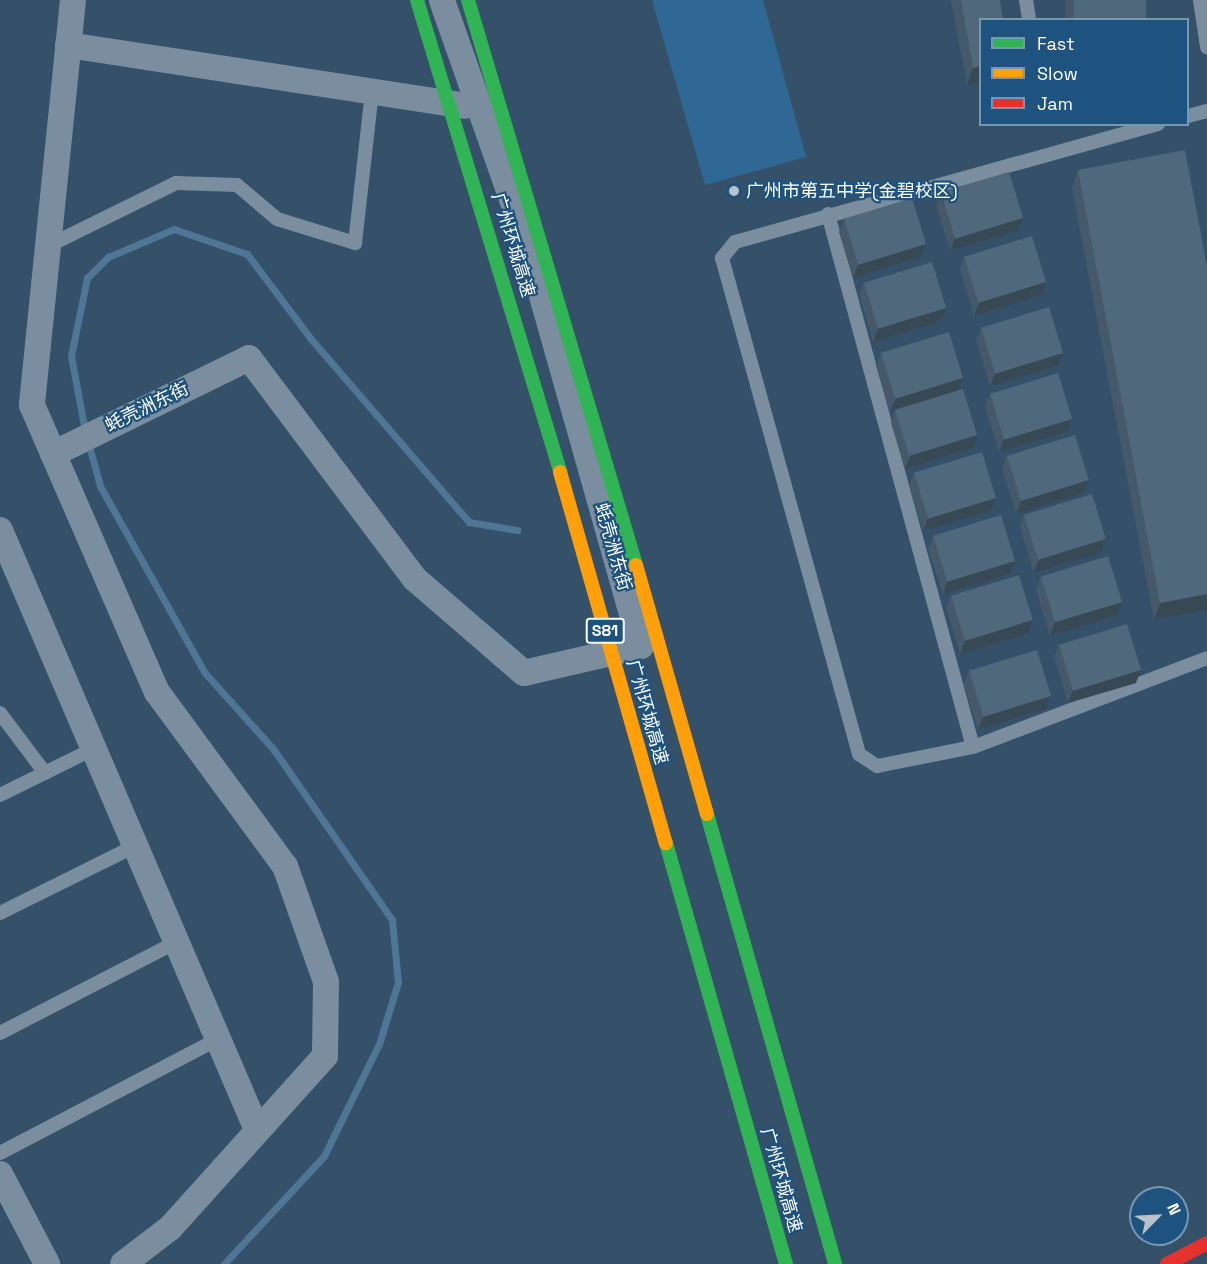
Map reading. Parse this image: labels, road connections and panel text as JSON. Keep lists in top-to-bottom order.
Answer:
{
  "streets": {
    "main road": ["广州环城高速", "S81"],
    "street": ["蚝壳洲东街"]
  },
  "places": ["广州市第五中学(金碧校区)"],
  "legend": ["Fast", "Slow", "Jam"],
  "north": "top right"
}
